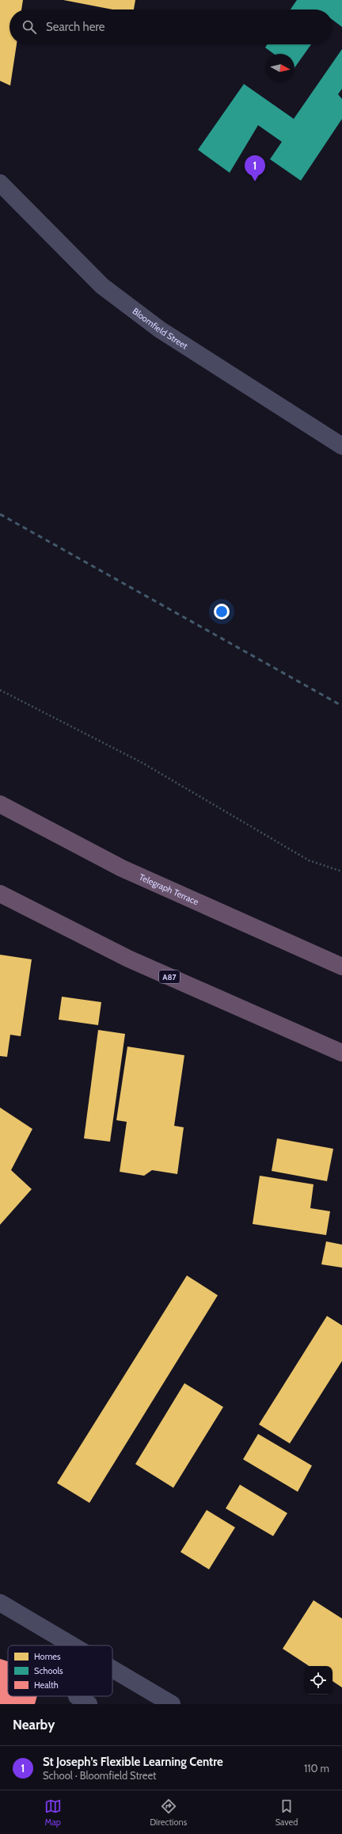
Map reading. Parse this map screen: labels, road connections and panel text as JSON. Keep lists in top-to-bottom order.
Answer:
{
  "streets": {
    "highway": ["Telegraph Terrace", "A87"],
    "street": ["Bloomfield Street"]
  },
  "legend": ["Homes", "Schools", "Health"],
  "north": "right",
  "page": {
    "search": "Search here",
    "pins": "1",
    "heading": "Nearby",
    "list": [
      {
        "mark": "1",
        "name": "St Joseph’s Flexible Learning Centre",
        "note": "School · Bloomfield Street",
        "value": "110 m"
      }
    ],
    "nav": ["Map", "Directions", "Saved"]
  }
}
